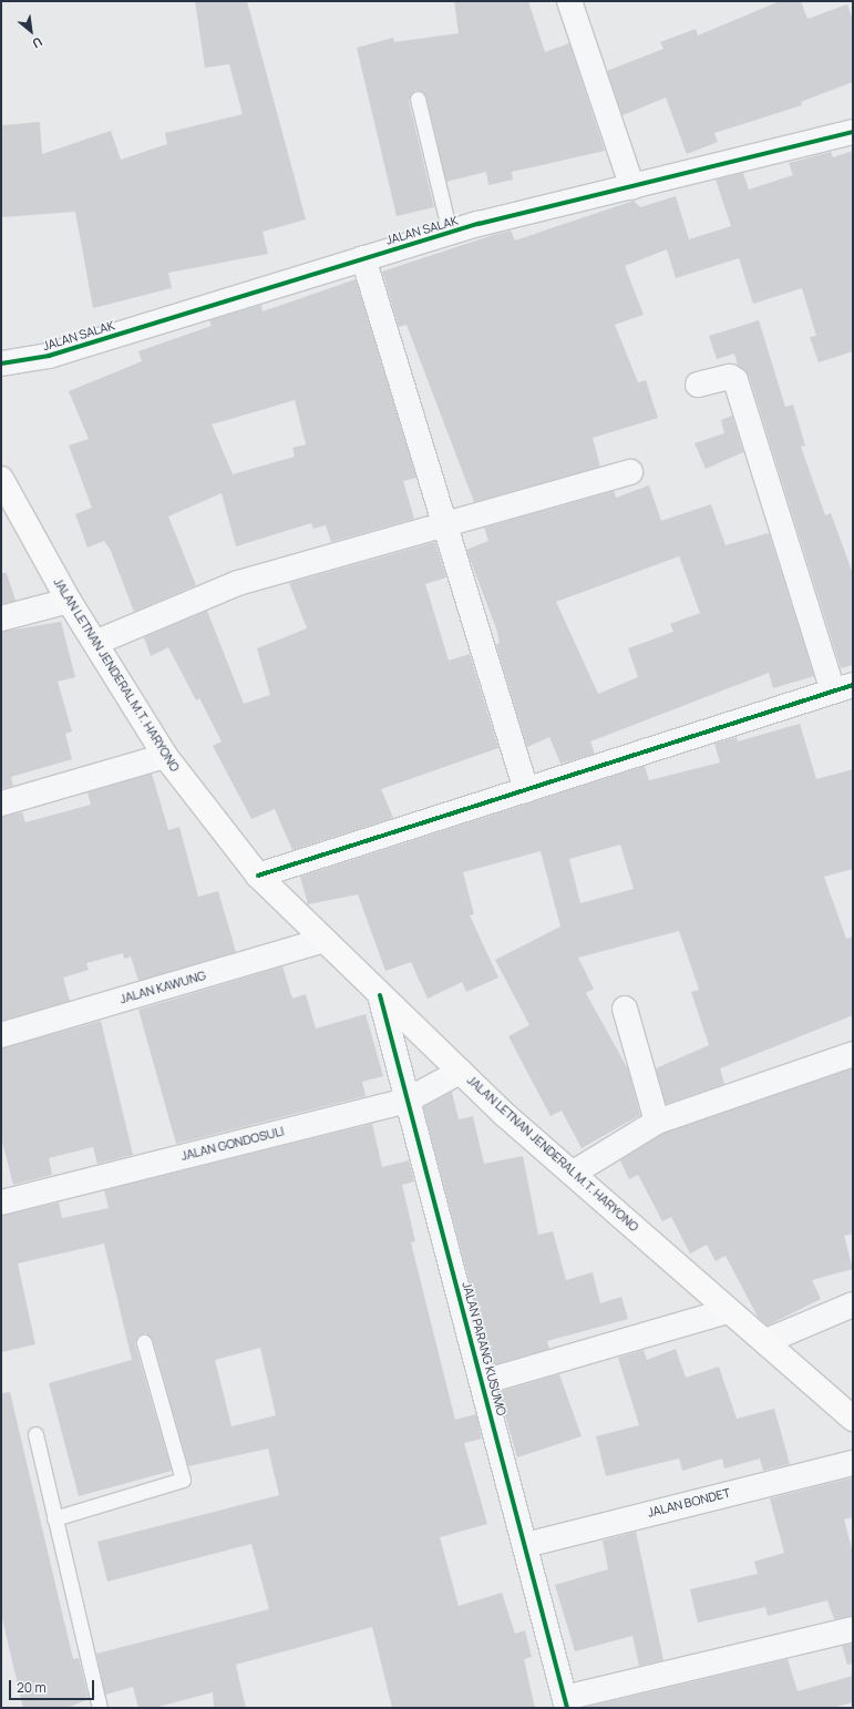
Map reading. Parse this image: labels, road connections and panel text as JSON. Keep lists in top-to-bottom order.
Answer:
{
  "streets": {
    "highway": ["JALAN LETNAN JENDERAL M.T. HARYONO"],
    "street": [
      "JALAN SALAK",
      "JALAN KAWUNG",
      "JALAN GONDOSULI",
      "JALAN PARANG KUSUMO",
      "JALAN BONDET"
    ]
  },
  "crossings": [
    ["JALAN LETNAN JENDERAL M.T. HARYONO", "JALAN KAWUNG"],
    ["JALAN LETNAN JENDERAL M.T. HARYONO", "JALAN GONDOSULI"],
    ["JALAN LETNAN JENDERAL M.T. HARYONO", "JALAN PARANG KUSUMO"],
    ["JALAN GONDOSULI", "JALAN PARANG KUSUMO"],
    ["JALAN PARANG KUSUMO", "JALAN BONDET"]
  ],
  "scale_bar": "20 m",
  "north": "bottom right"
}
